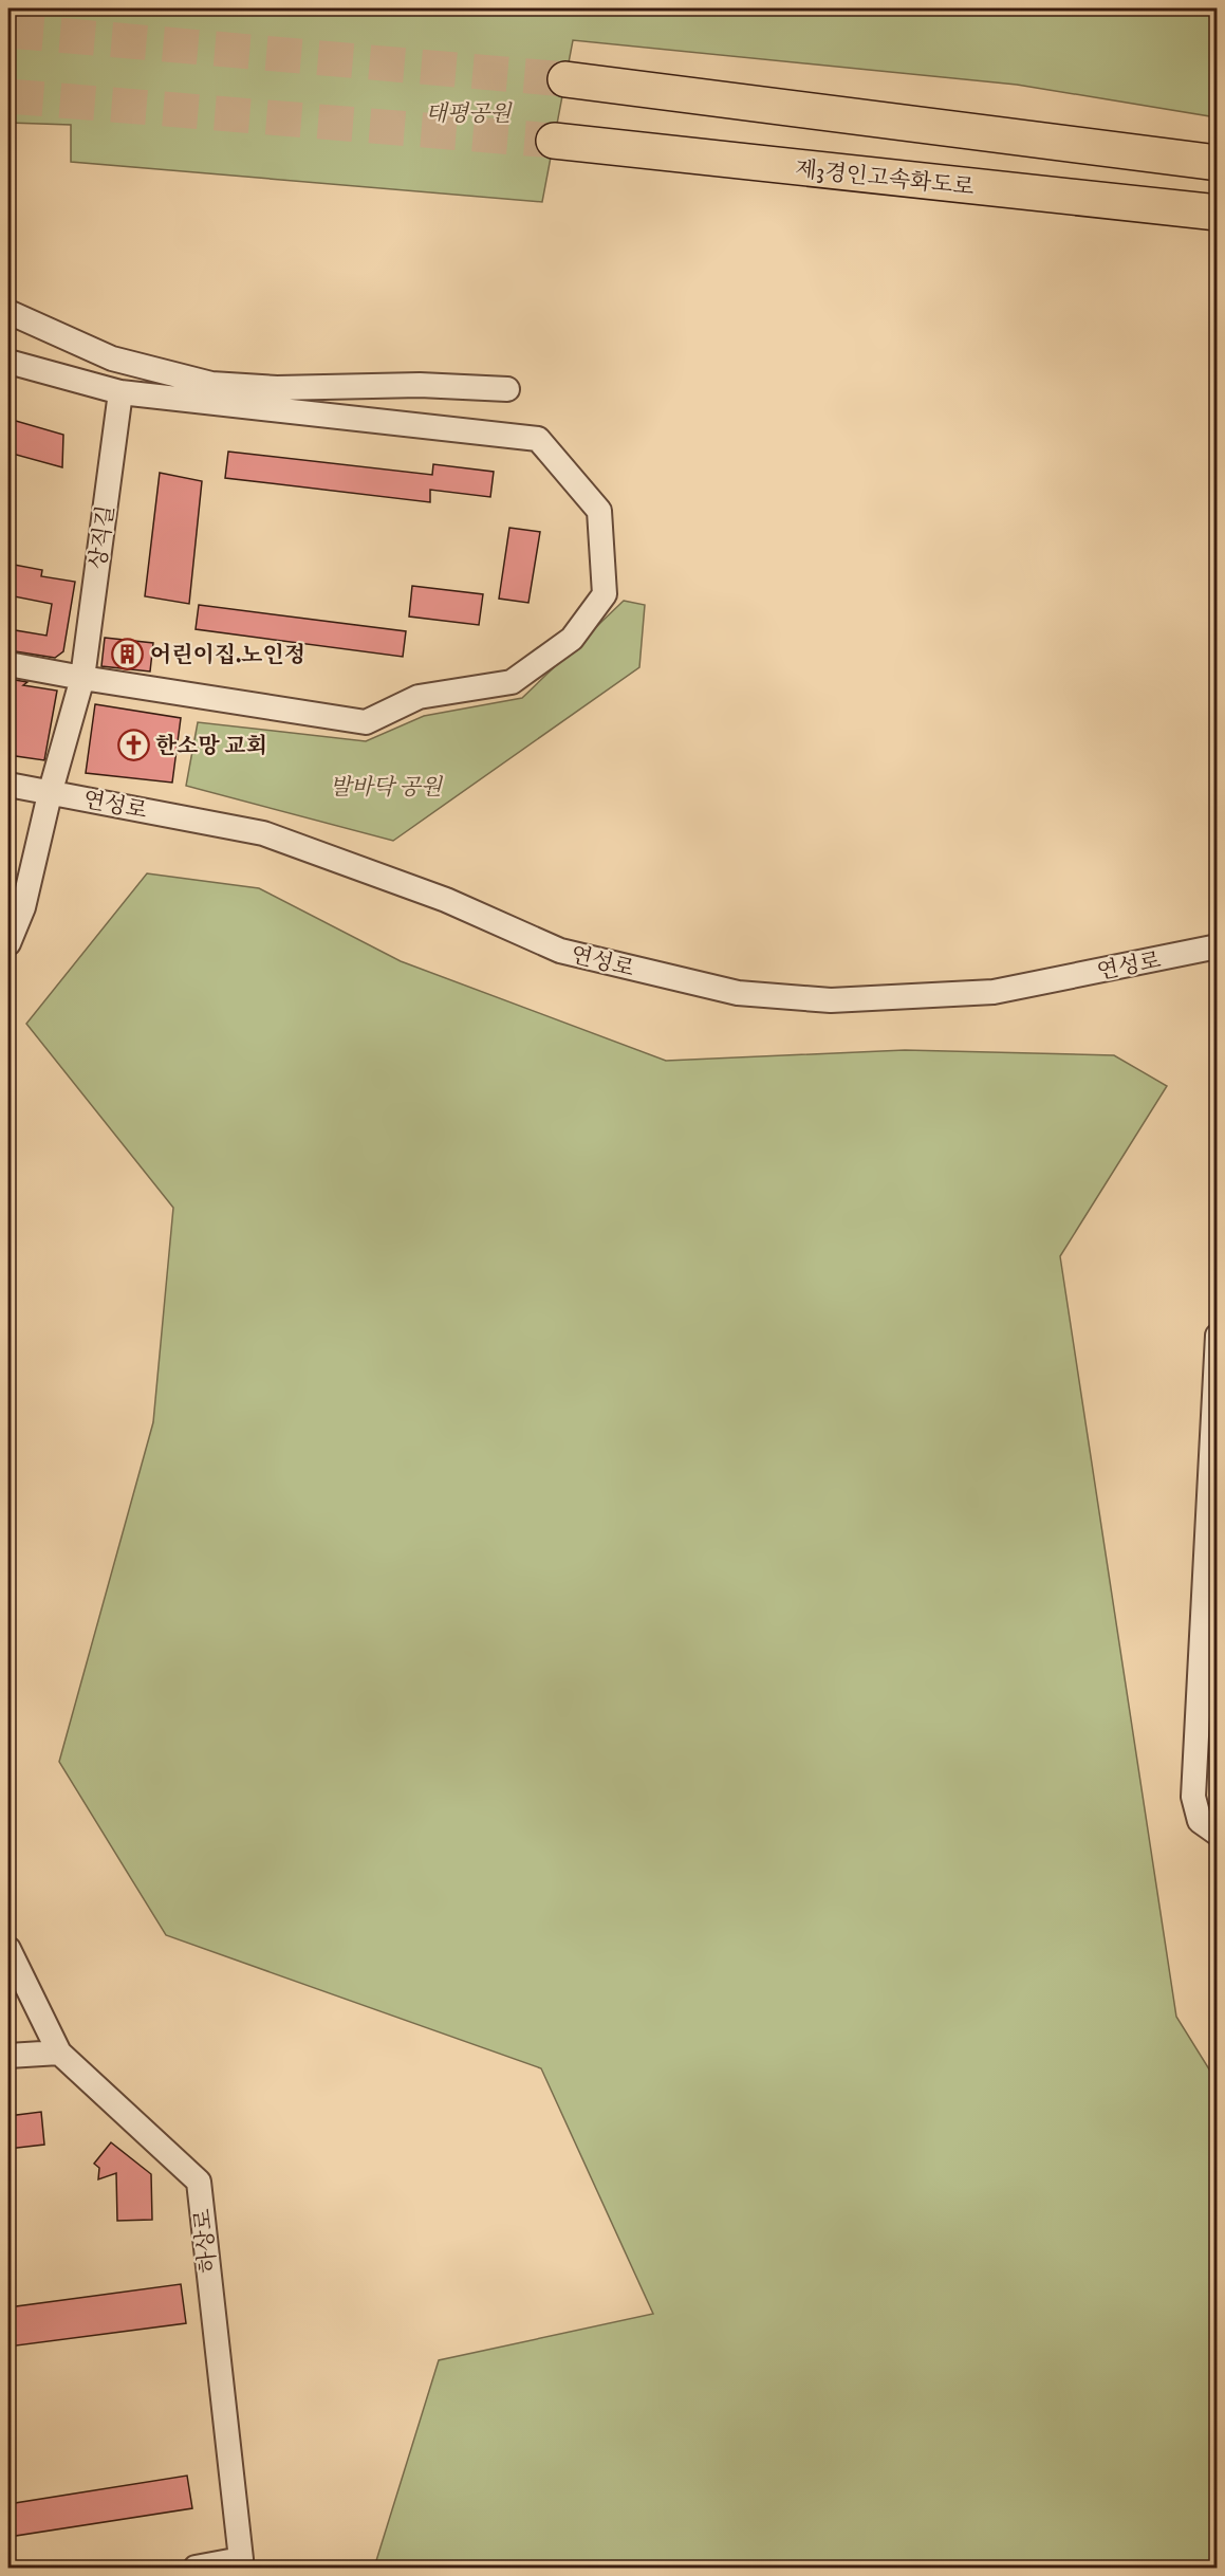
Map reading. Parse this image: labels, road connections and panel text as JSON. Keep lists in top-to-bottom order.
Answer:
{
  "streets": {
    "highway": ["제3경인고속화도로"],
    "street": ["상직길", "연성로", "하상로"]
  },
  "crossings": [
    ["상직길", "연성로"]
  ],
  "parks": ["태평공원", "발바닥 공원"],
  "places": {
    "building": ["어린이집.노인정"],
    "church": ["한소망 교회"]
  }
}
